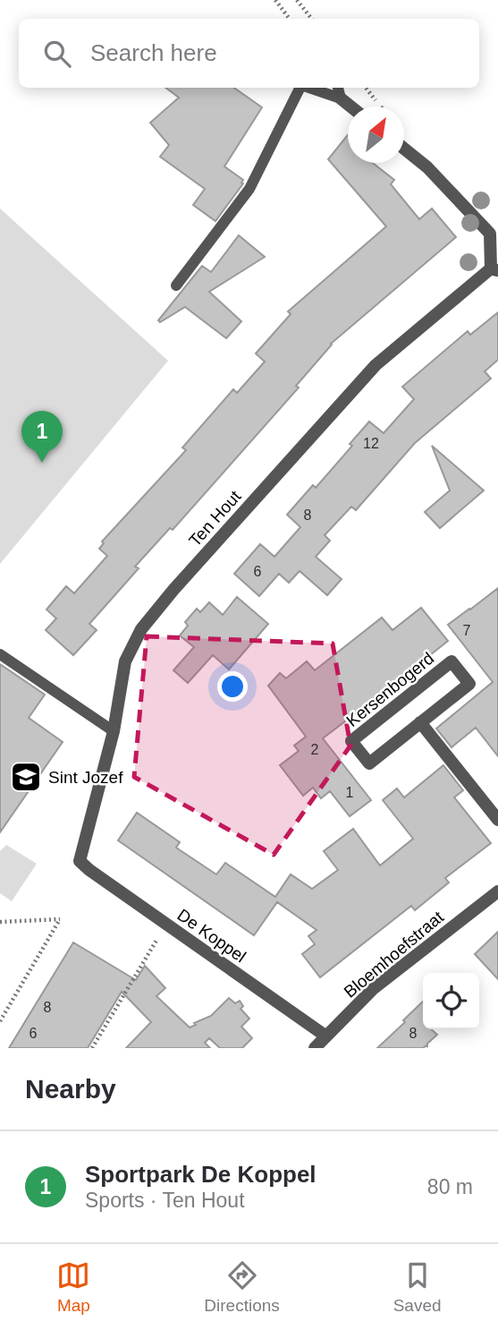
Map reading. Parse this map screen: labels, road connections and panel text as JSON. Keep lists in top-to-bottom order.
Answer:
{
  "streets": {
    "street": [
      "Ten Hout",
      "Kersenbogerd",
      "De Koppel",
      "Bloemhoefstraat"
    ]
  },
  "crossings": [
    ["Ten Hout", "De Koppel"],
    ["De Koppel", "Bloemhoefstraat"]
  ],
  "places": {
    "school or university": ["Sint Jozef"]
  },
  "house_numbers": [
    "12",
    "8",
    "6",
    "7",
    "2",
    "1",
    "8",
    "6",
    "8"
  ],
  "north": "top right",
  "page": {
    "search": "Search here",
    "pins": "1",
    "heading": "Nearby",
    "list": [
      {
        "mark": "1",
        "name": "Sportpark De Koppel",
        "note": "Sports · Ten Hout",
        "value": "80 m"
      }
    ],
    "nav": ["Map", "Directions", "Saved"]
  }
}
